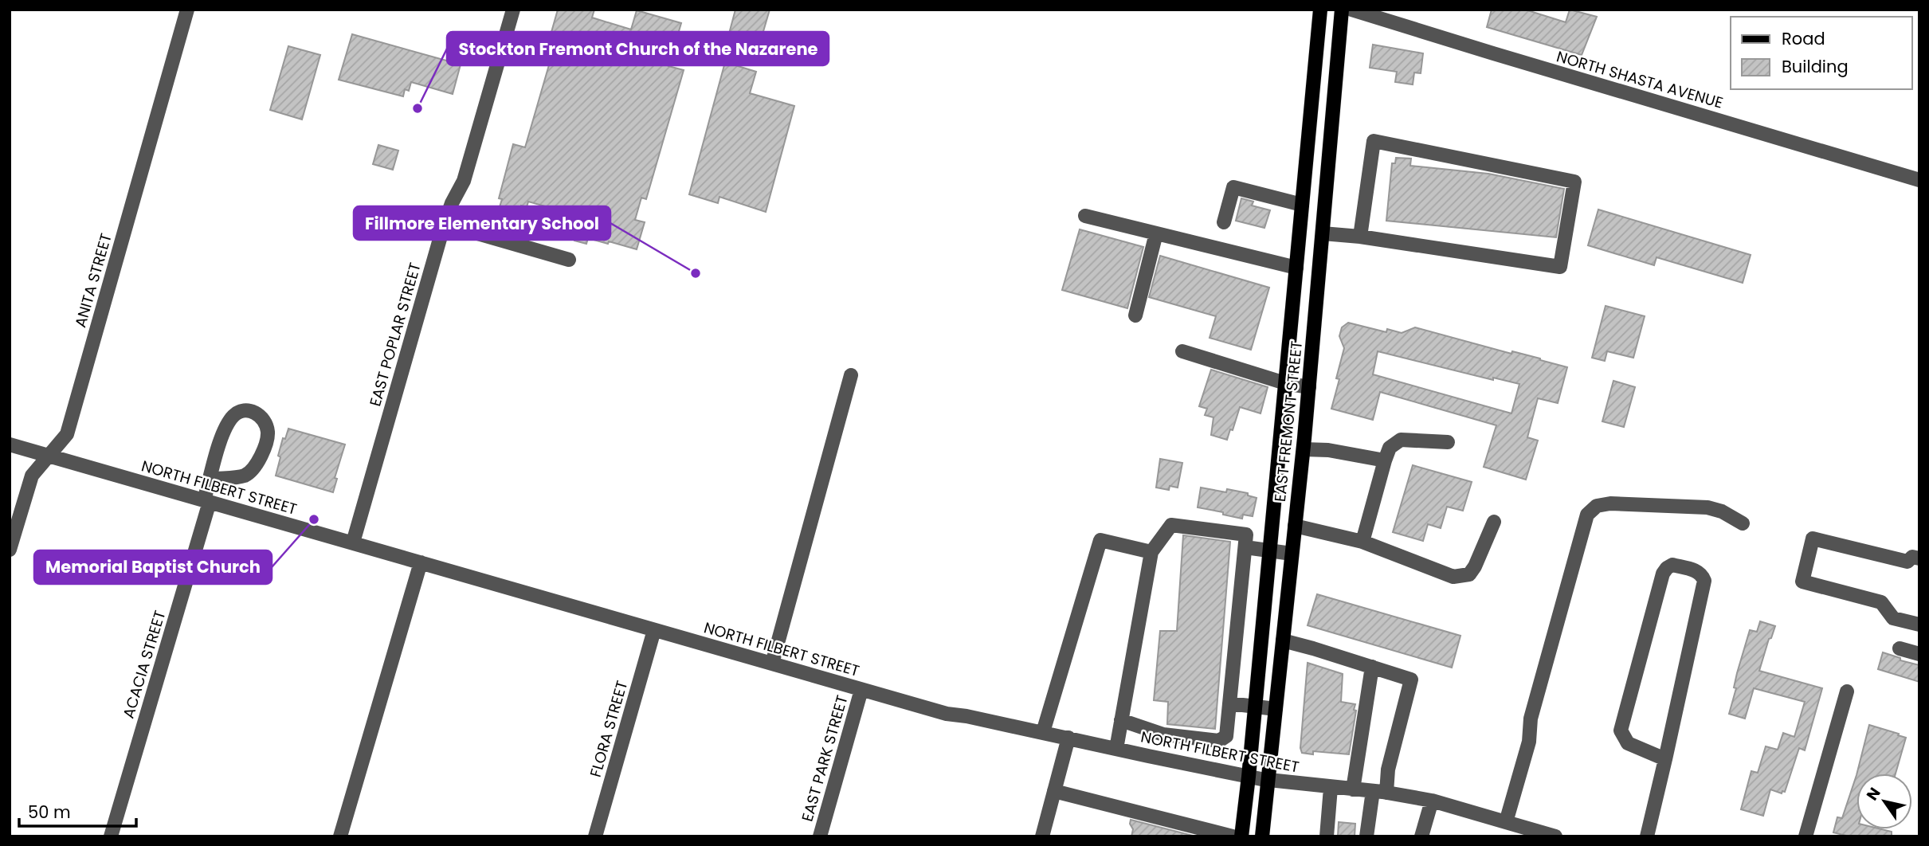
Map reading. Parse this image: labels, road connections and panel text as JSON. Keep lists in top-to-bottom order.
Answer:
{
  "streets": {
    "main road": ["EAST FREMONT STREET"],
    "street": [
      "NORTH SHASTA AVENUE",
      "ANITA STREET",
      "EAST POPLAR STREET",
      "NORTH FILBERT STREET",
      "ACACIA STREET",
      "FLORA STREET",
      "EAST PARK STREET"
    ]
  },
  "crossings": [
    ["ANITA STREET", "NORTH FILBERT STREET"],
    ["EAST POPLAR STREET", "NORTH FILBERT STREET"],
    ["EAST FREMONT STREET", "NORTH FILBERT STREET"],
    ["NORTH FILBERT STREET", "ACACIA STREET"],
    ["NORTH FILBERT STREET", "FLORA STREET"],
    ["NORTH FILBERT STREET", "EAST PARK STREET"]
  ],
  "places": ["Stockton Fremont Church of the Nazarene", "Fillmore Elementary School", "Memorial Baptist Church"],
  "legend": ["Road", "Building"],
  "scale_bar": "50 m",
  "north": "top left"
}
